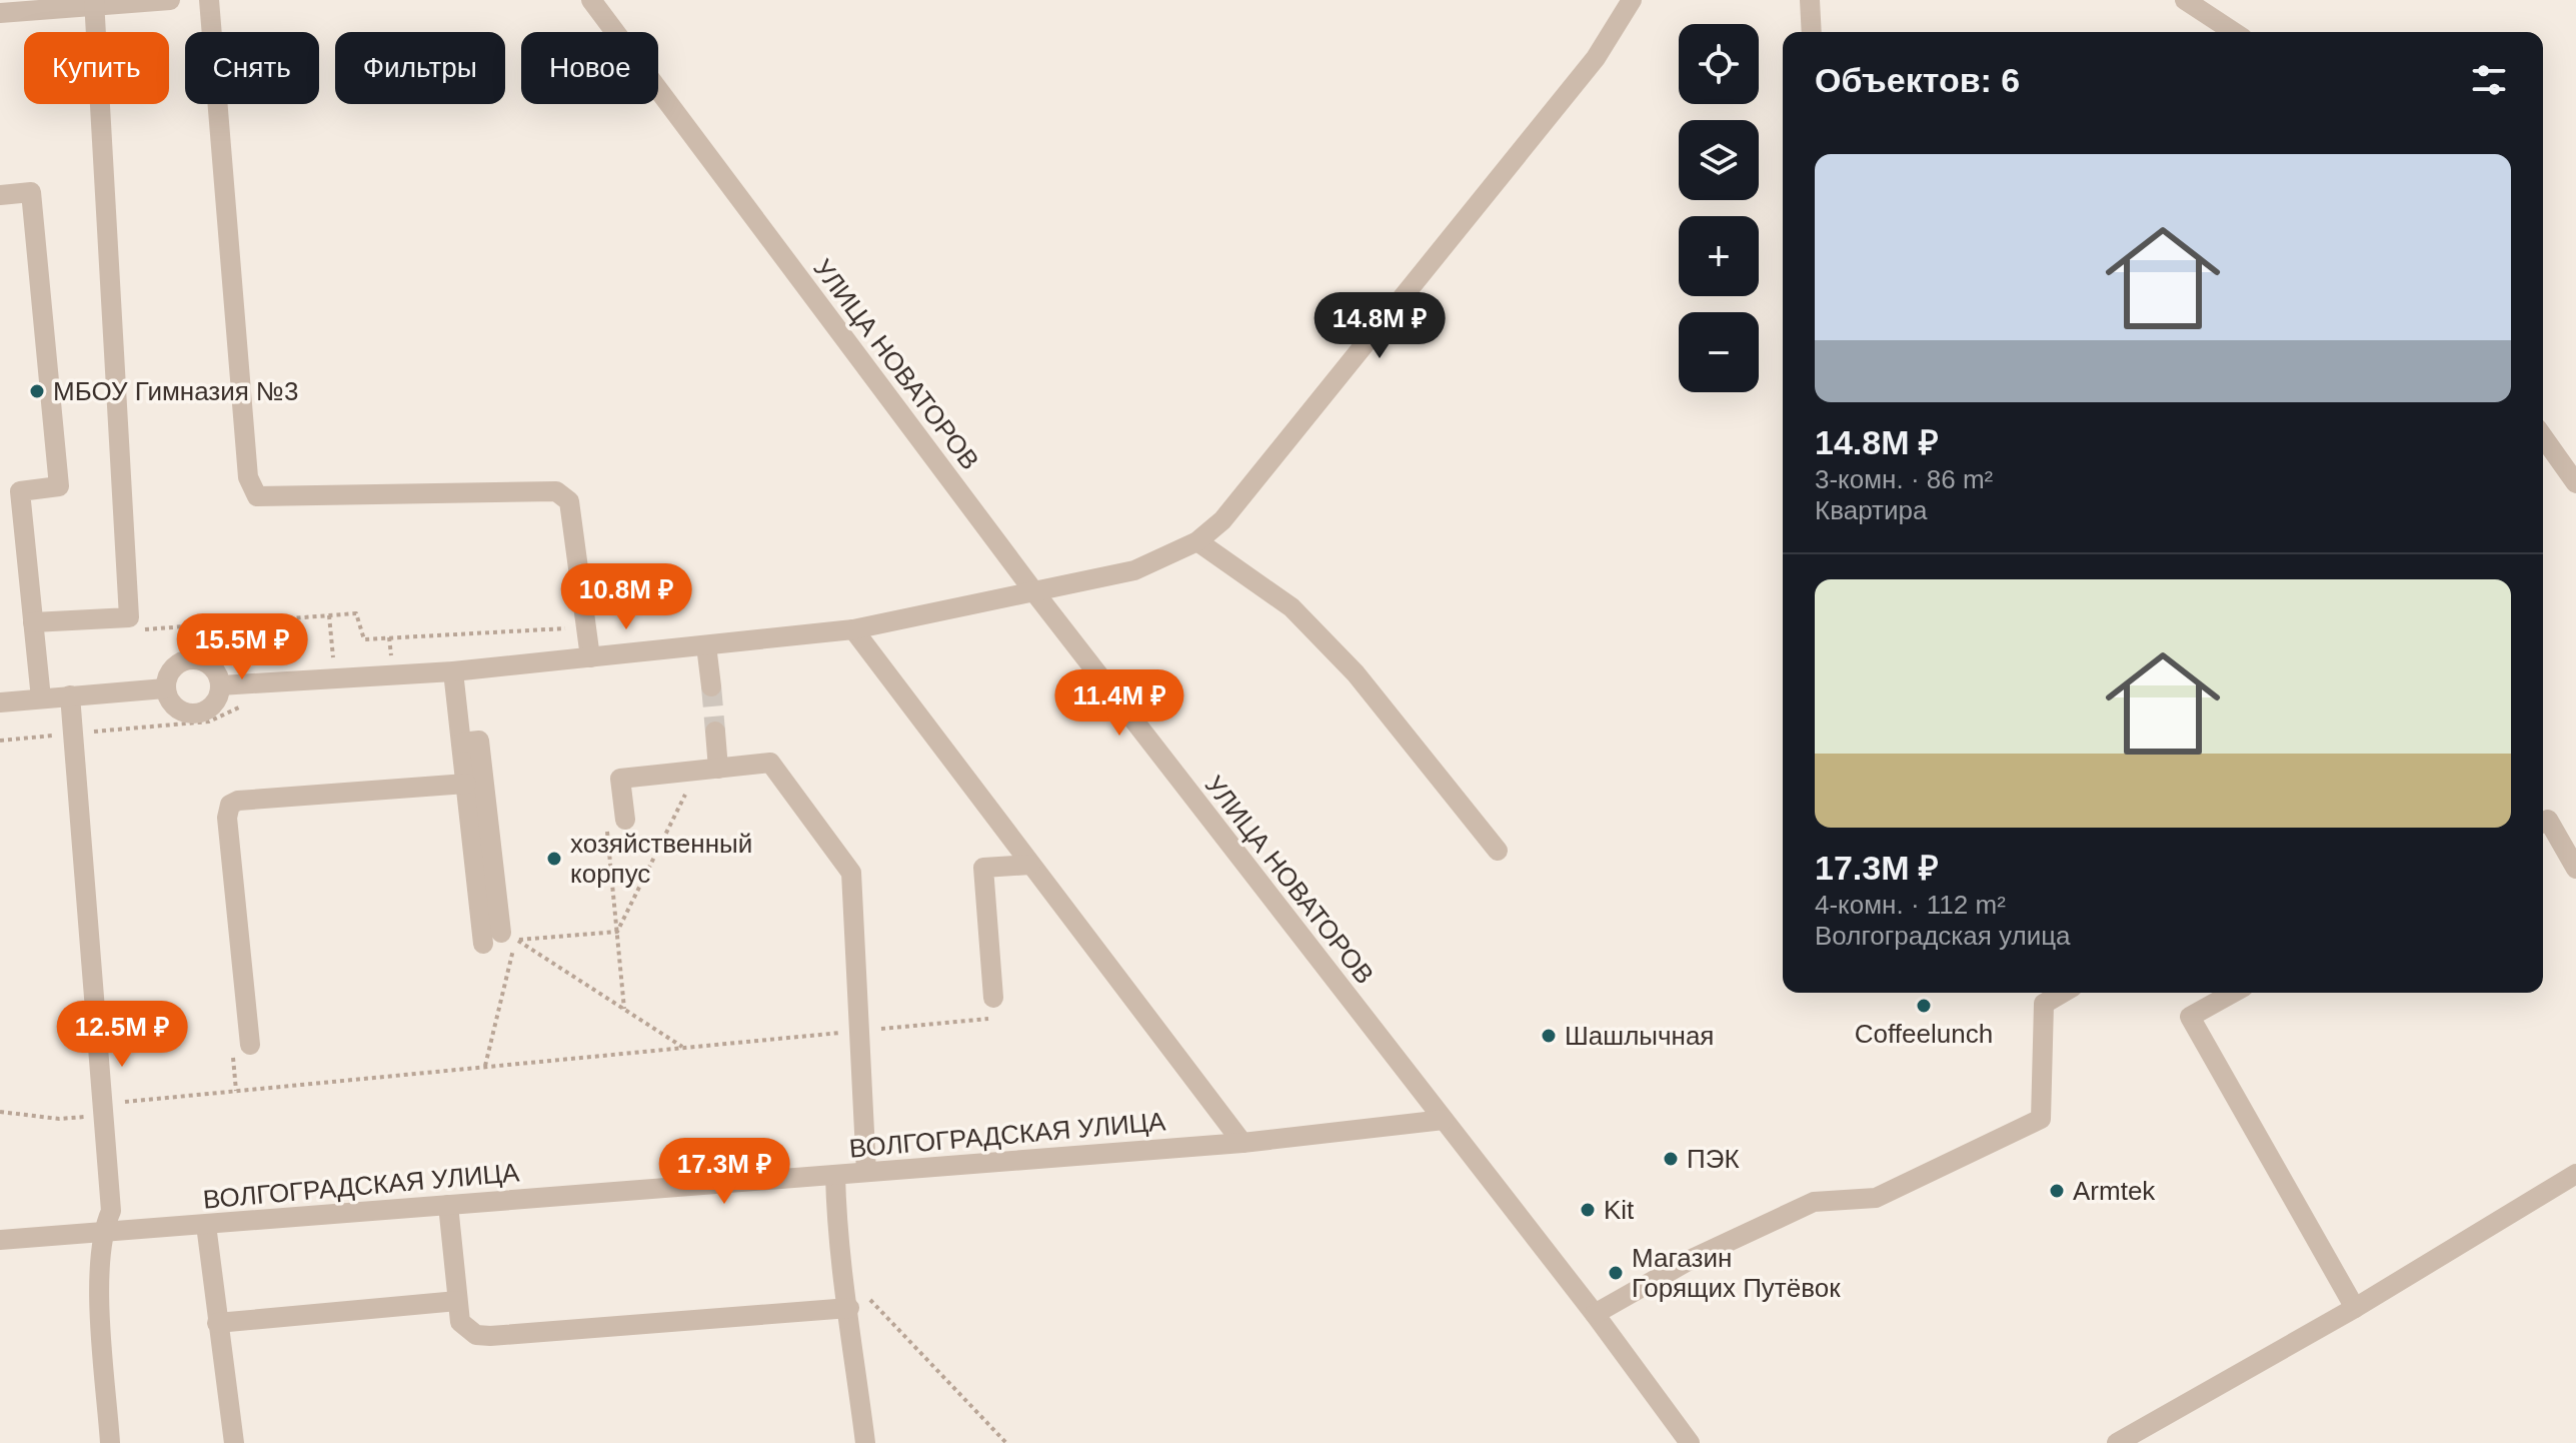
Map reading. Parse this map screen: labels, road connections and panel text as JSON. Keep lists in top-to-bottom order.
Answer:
{
  "streets": {
    "street": ["УЛИЦА НОВАТОРОВ", "ВОЛГОГРАДСКАЯ УЛИЦА"]
  },
  "crossings": [
    ["УЛИЦА НОВАТОРОВ", "ВОЛГОГРАДСКАЯ УЛИЦА"]
  ],
  "places": [
    "МБОУ Гимназия №3",
    "хозяйственный корпус",
    "Coffeelunch",
    "Шашлычная",
    "ПЭК",
    "Armtek",
    "Kit",
    "Магазин Горящих Путёвок"
  ],
  "page": {
    "map_buttons": ["+", "−"],
    "chip": [
      "Купить",
      "Снять",
      "Фильтры",
      "Новое"
    ],
    "heading": "Объектов: 6",
    "list": [
      {
        "name": "14.8M ₽",
        "note": "3-комн. · 86 m² · Квартира"
      },
      {
        "name": "17.3M ₽",
        "note": "4-комн. · 112 m² · Волгоградская улица"
      }
    ],
    "price": [
      "14.8M ₽",
      "10.8M ₽",
      "15.5M ₽",
      "11.4M ₽",
      "12.5M ₽",
      "17.3M ₽"
    ]
  }
}
